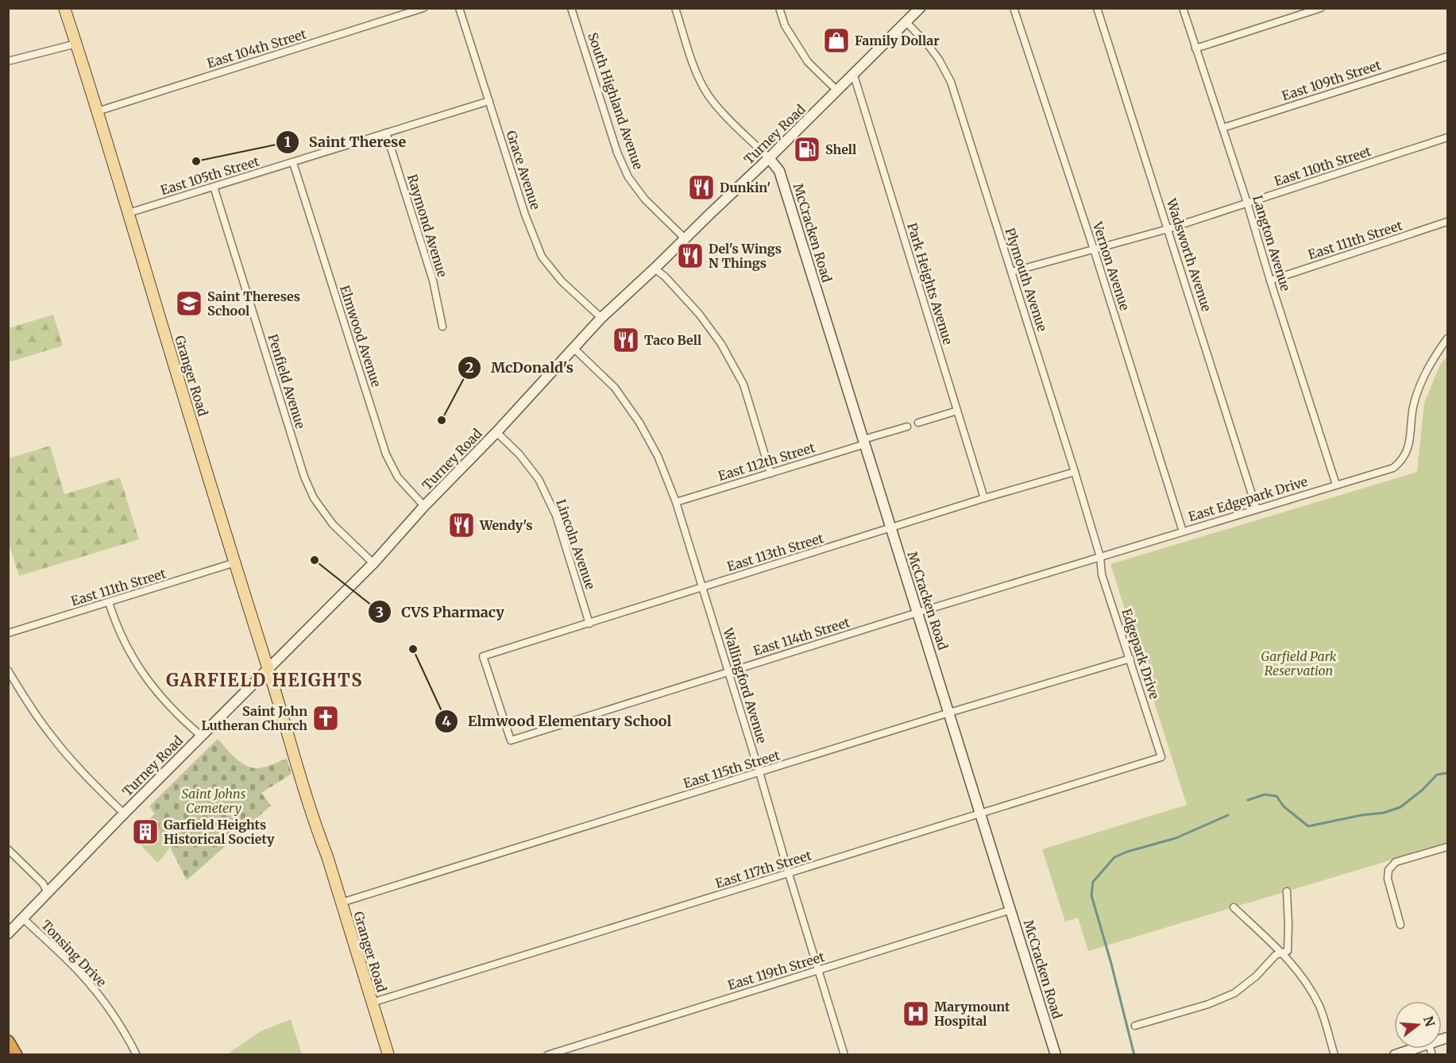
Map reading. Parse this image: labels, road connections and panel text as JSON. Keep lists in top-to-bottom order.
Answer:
{
  "streets": {
    "main road": ["Turney Road", "McCracken Road", "Granger Road"],
    "street": [
      "East 104th Street",
      "East 109th Street",
      "South Highland Avenue",
      "East 110th Street",
      "Grace Avenue",
      "East 105th Street",
      "Raymond Avenue",
      "East 111th Street",
      "Langton Avenue",
      "Wadsworth Avenue",
      "Vernon Avenue",
      "Plymouth Avenue",
      "Park Heights Avenue",
      "Elmwood Avenue",
      "Penfield Avenue",
      "East 112th Street",
      "East Edgepark Drive",
      "Lincoln Avenue",
      "East 113th Street",
      "East 114th Street",
      "Edgepark Drive",
      "Wallingford Avenue",
      "East 115th Street",
      "East 117th Street",
      "Tonsing Drive",
      "East 119th Street"
    ]
  },
  "crossings": [
    ["East 104th Street", "Granger Road"],
    ["East 109th Street", "Langton Avenue"],
    ["South Highland Avenue", "Turney Road"],
    ["Turney Road", "Grace Avenue"],
    ["Turney Road", "McCracken Road"],
    ["Turney Road", "Plymouth Avenue"],
    ["Turney Road", "Park Heights Avenue"],
    ["Turney Road", "Elmwood Avenue"],
    ["Turney Road", "Granger Road"],
    ["Turney Road", "Penfield Avenue"],
    ["Turney Road", "Lincoln Avenue"],
    ["Turney Road", "Wallingford Avenue"],
    ["Turney Road", "Tonsing Drive"],
    ["East 110th Street", "Langton Avenue"],
    ["East 110th Street", "Wadsworth Avenue"],
    ["East 110th Street", "Vernon Avenue"],
    ["East 110th Street", "Plymouth Avenue"],
    ["Grace Avenue", "East 105th Street"],
    ["East 105th Street", "Raymond Avenue"],
    ["East 105th Street", "Elmwood Avenue"],
    ["East 105th Street", "Granger Road"],
    ["East 105th Street", "Penfield Avenue"],
    ["McCracken Road", "East 112th Street"],
    ["McCracken Road", "East 113th Street"],
    ["McCracken Road", "East 114th Street"],
    ["McCracken Road", "East 115th Street"],
    ["McCracken Road", "East 117th Street"],
    ["McCracken Road", "East 119th Street"],
    ["East 111th Street", "Langton Avenue"],
    ["East 111th Street", "Granger Road"],
    ["Langton Avenue", "East Edgepark Drive"],
    ["Wadsworth Avenue", "East Edgepark Drive"],
    ["Vernon Avenue", "East Edgepark Drive"],
    ["Plymouth Avenue", "East Edgepark Drive"],
    ["Plymouth Avenue", "East 113th Street"],
    ["Plymouth Avenue", "East 114th Street"],
    ["Plymouth Avenue", "Edgepark Drive"],
    ["Park Heights Avenue", "East 113th Street"],
    ["Granger Road", "East 115th Street"],
    ["Granger Road", "East 117th Street"],
    ["East 112th Street", "Wallingford Avenue"],
    ["East Edgepark Drive", "East 114th Street"],
    ["East Edgepark Drive", "Edgepark Drive"],
    ["Lincoln Avenue", "East 113th Street"],
    ["East 113th Street", "East 114th Street"],
    ["East 113th Street", "Wallingford Avenue"],
    ["East 114th Street", "Edgepark Drive"],
    ["East 114th Street", "Wallingford Avenue"],
    ["Edgepark Drive", "East 115th Street"],
    ["Edgepark Drive", "East 117th Street"],
    ["Wallingford Avenue", "East 115th Street"],
    ["Wallingford Avenue", "East 117th Street"],
    ["Wallingford Avenue", "East 119th Street"]
  ],
  "districts": ["GARFIELD HEIGHTS"],
  "parks": ["Garfield Park Reservation", "Saint Johns Cemetery"],
  "places": {
    "shop": ["Family Dollar"],
    "fuel station": ["Shell"],
    "other": [
      "Saint Therese",
      "McDonald's",
      "CVS Pharmacy",
      "Elmwood Elementary School"
    ],
    "restaurant": [
      "Dunkin'",
      "Del's Wings N Things",
      "Taco Bell",
      "Wendy's"
    ],
    "school or university": ["Saint Thereses School"],
    "church": ["Saint John Lutheran Church"],
    "building": ["Garfield Heights Historical Society"],
    "hospital": ["Marymount Hospital"]
  },
  "north": "right"
}
